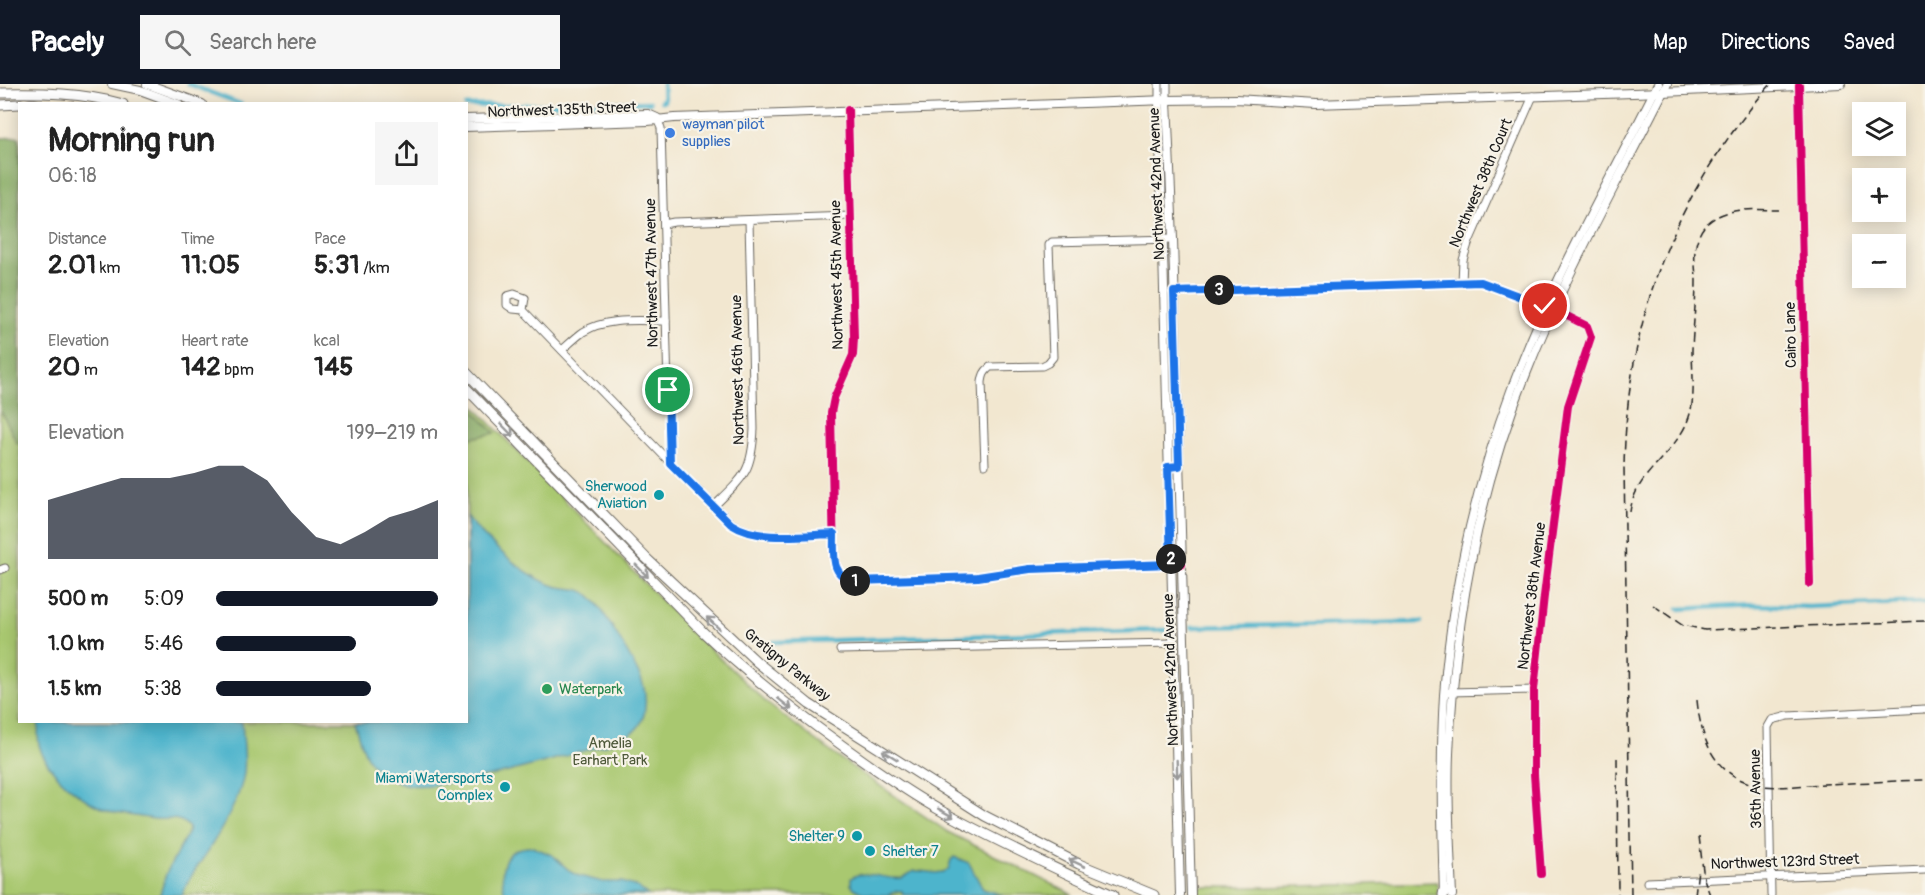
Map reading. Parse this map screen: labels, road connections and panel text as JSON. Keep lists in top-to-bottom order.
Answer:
{
  "streets": {
    "highway": ["Gratigny Parkway"],
    "main road": ["Northwest 135th Street", "Northwest 42nd Avenue"],
    "street": [
      "Northwest 38th Court",
      "Northwest 47th Avenue",
      "Northwest 45th Avenue",
      "Cairo Lane",
      "Northwest 46th Avenue",
      "Northwest 38th Avenue",
      "36th Avenue",
      "Northwest 123rd Street"
    ]
  },
  "crossings": [
    ["Northwest 135th Street", "Northwest 38th Court"],
    ["Northwest 135th Street", "Northwest 42nd Avenue"],
    ["Northwest 135th Street", "Northwest 47th Avenue"],
    ["Northwest 135th Street", "Northwest 45th Avenue"],
    ["Northwest 135th Street", "Cairo Lane"],
    ["Northwest 42nd Avenue", "Northwest 45th Avenue"],
    ["36th Avenue", "Northwest 123rd Street"]
  ],
  "parks": ["Amelia Earhart Park"],
  "places": [
    "wayman pilot supplies",
    "Sherwood Aviation",
    "Waterpark",
    "Miami Watersports Complex",
    "Shelter 9",
    "Shelter 7"
  ],
  "page": {
    "header": "Pacely",
    "search": "Search here",
    "nav": ["Map", "Directions", "Saved"],
    "map_buttons": ["+", "−"],
    "heading": ["Morning run", "06:18"],
    "stats": [
      ["Distance", "2.01 km"],
      ["Time", "11:05"],
      ["Pace", "5:31 /km"],
      ["Elevation", "20 m"],
      ["Heart rate", "142 bpm"],
      ["kcal", "145"]
    ],
    "pins": ["3", "2", "1"],
    "chart": ["Elevation", "199–219 m"],
    "list": [
      {
        "name": "500 m",
        "note": "5:09"
      },
      {
        "name": "1.0 km",
        "note": "5:46"
      },
      {
        "name": "1.5 km",
        "note": "5:38"
      }
    ]
  }
}
